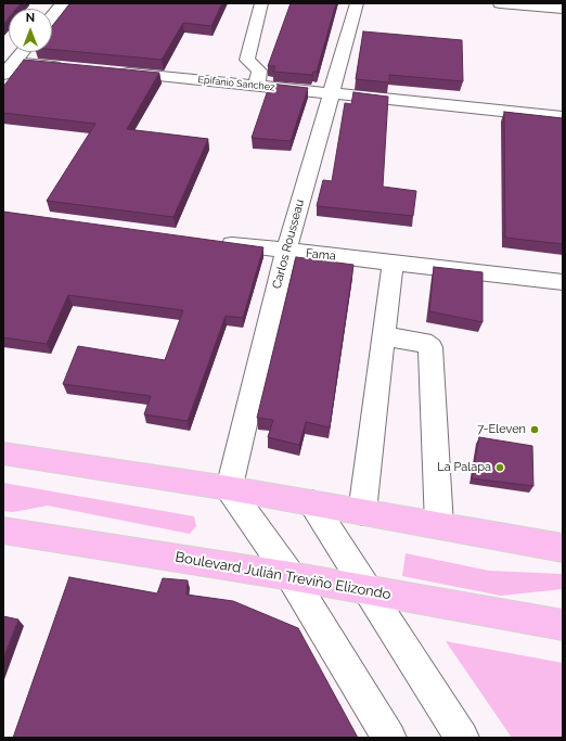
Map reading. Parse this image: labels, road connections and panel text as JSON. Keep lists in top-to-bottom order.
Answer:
{
  "streets": {
    "main road": ["Boulevard Julián Treviño Elizondo"],
    "street": ["Epifanio Sanchez", "Carlos Rousseau", "Fama"]
  },
  "crossings": [
    ["Epifanio Sanchez", "Carlos Rousseau"],
    ["Carlos Rousseau", "Fama"]
  ],
  "places": ["7-Eleven", "La Palapa"],
  "north": "top"
}
